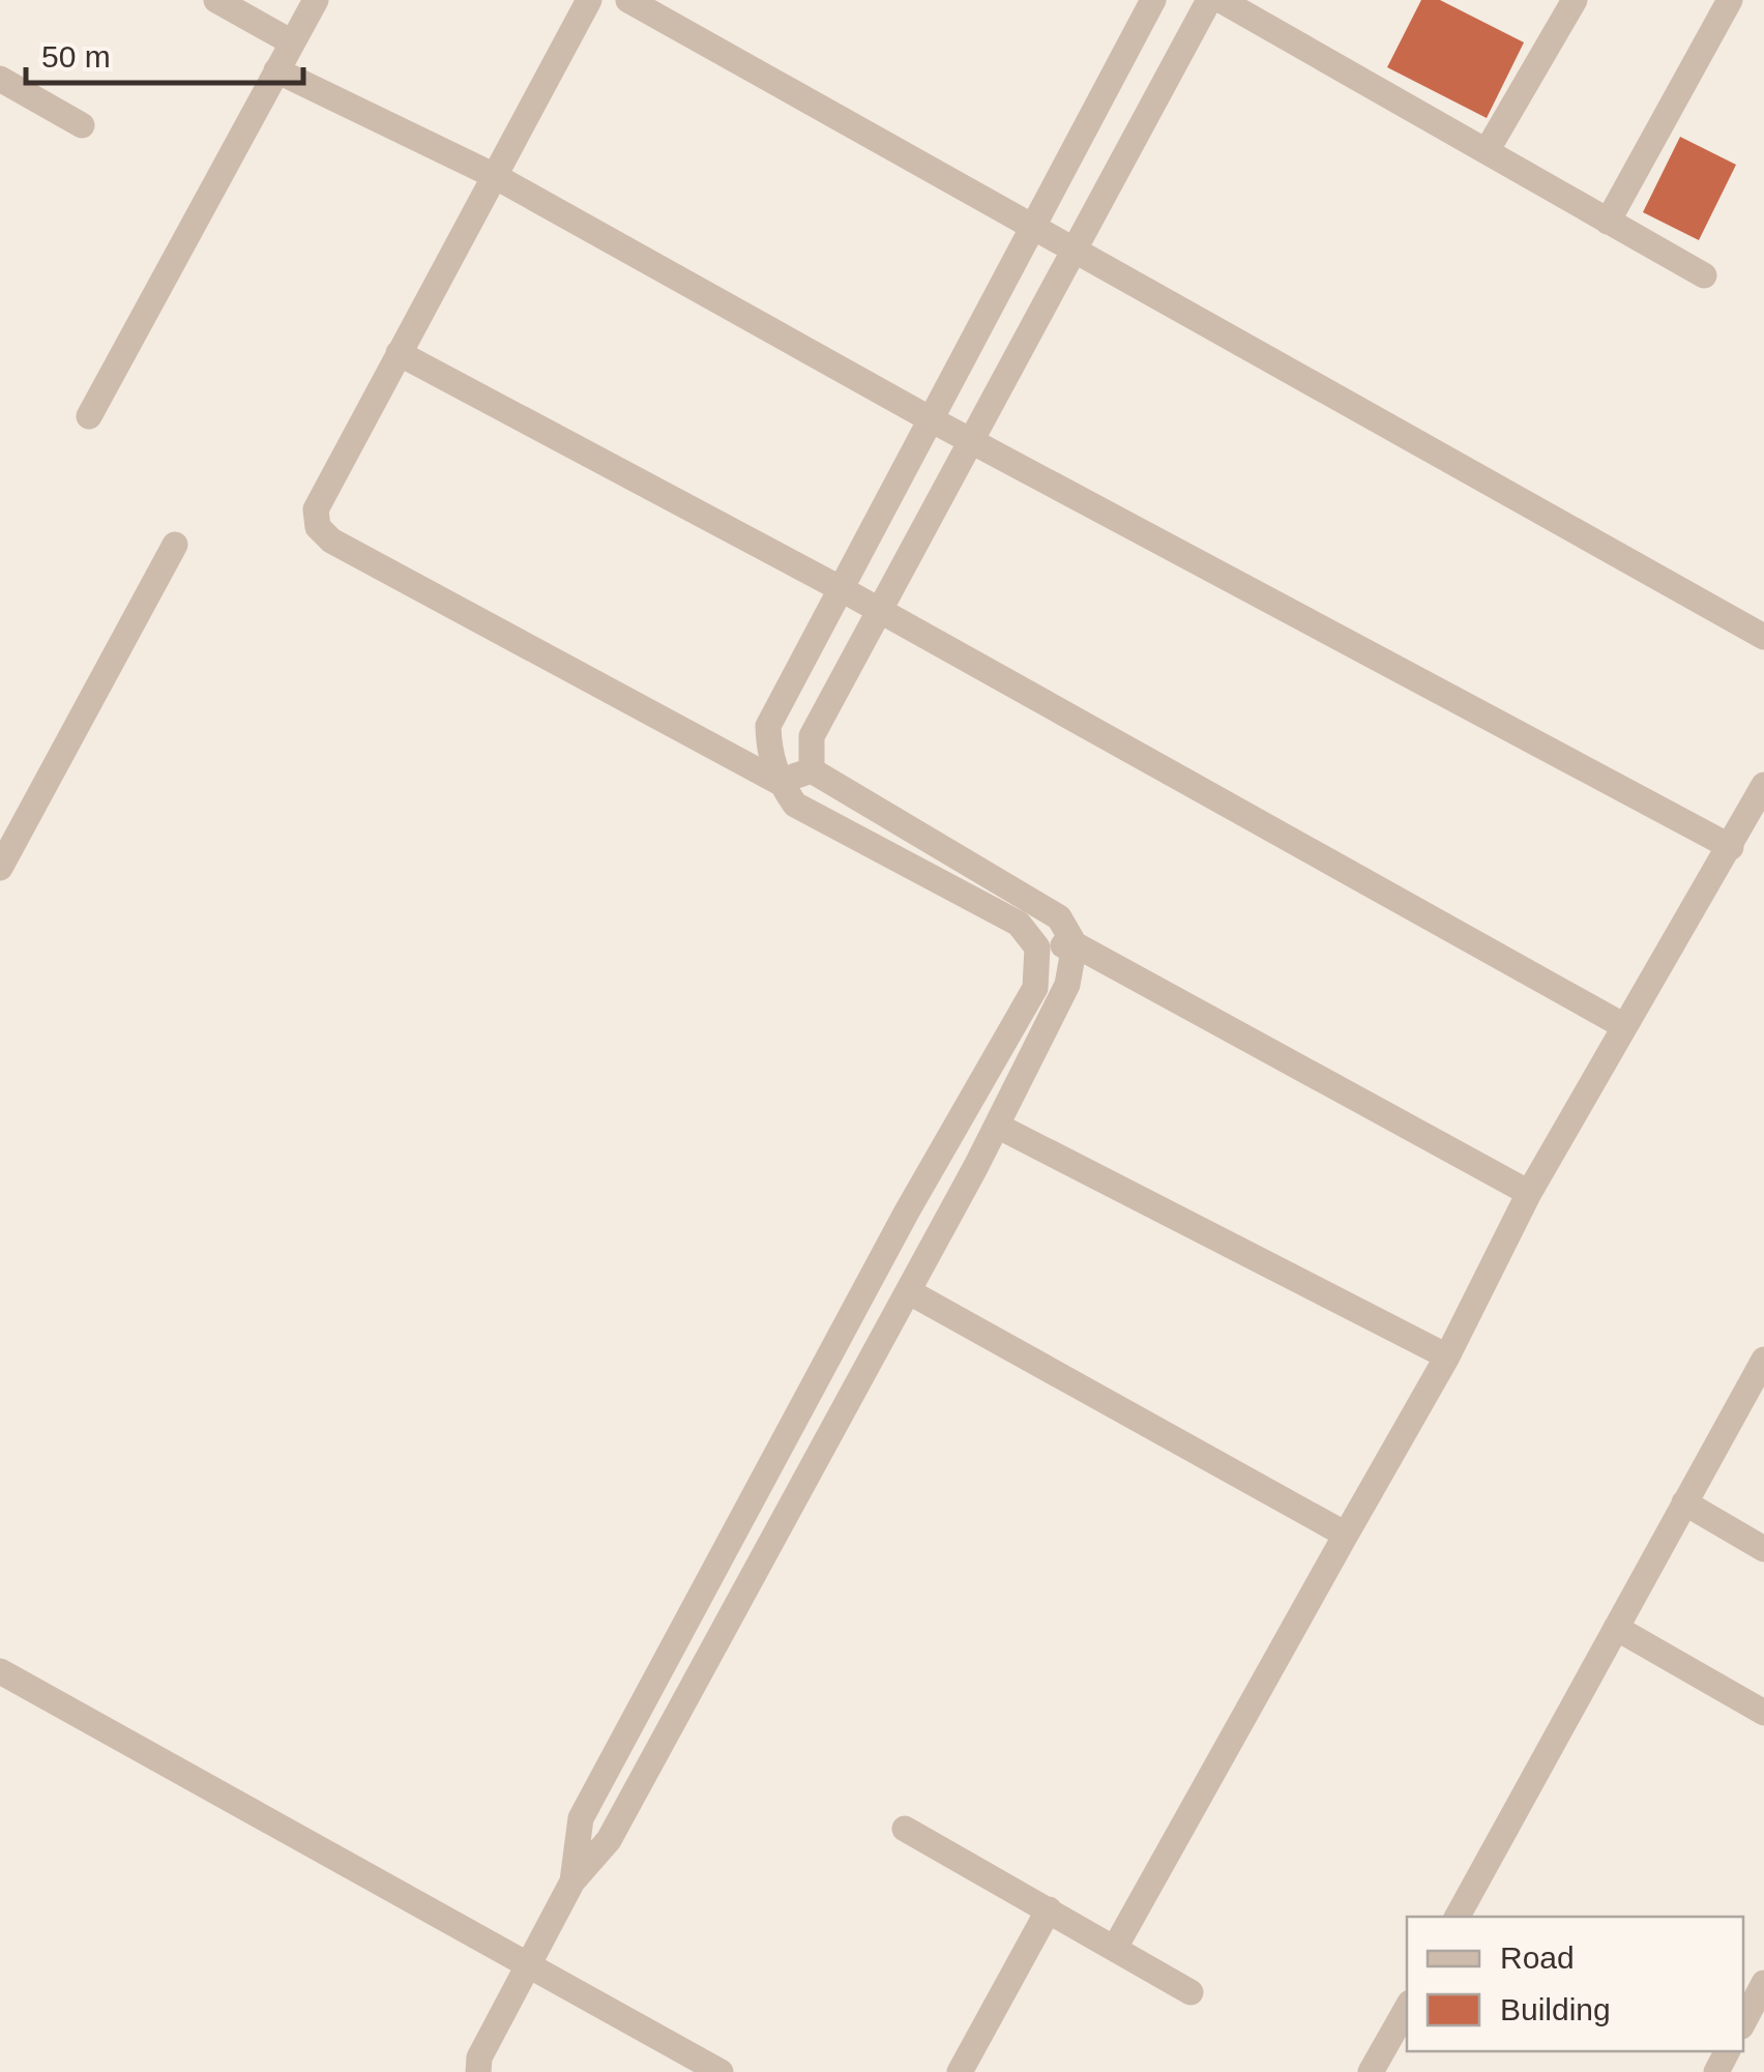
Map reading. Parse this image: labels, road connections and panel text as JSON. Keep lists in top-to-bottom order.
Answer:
{
  "legend": ["Road", "Building"],
  "scale_bar": "50 m"
}
